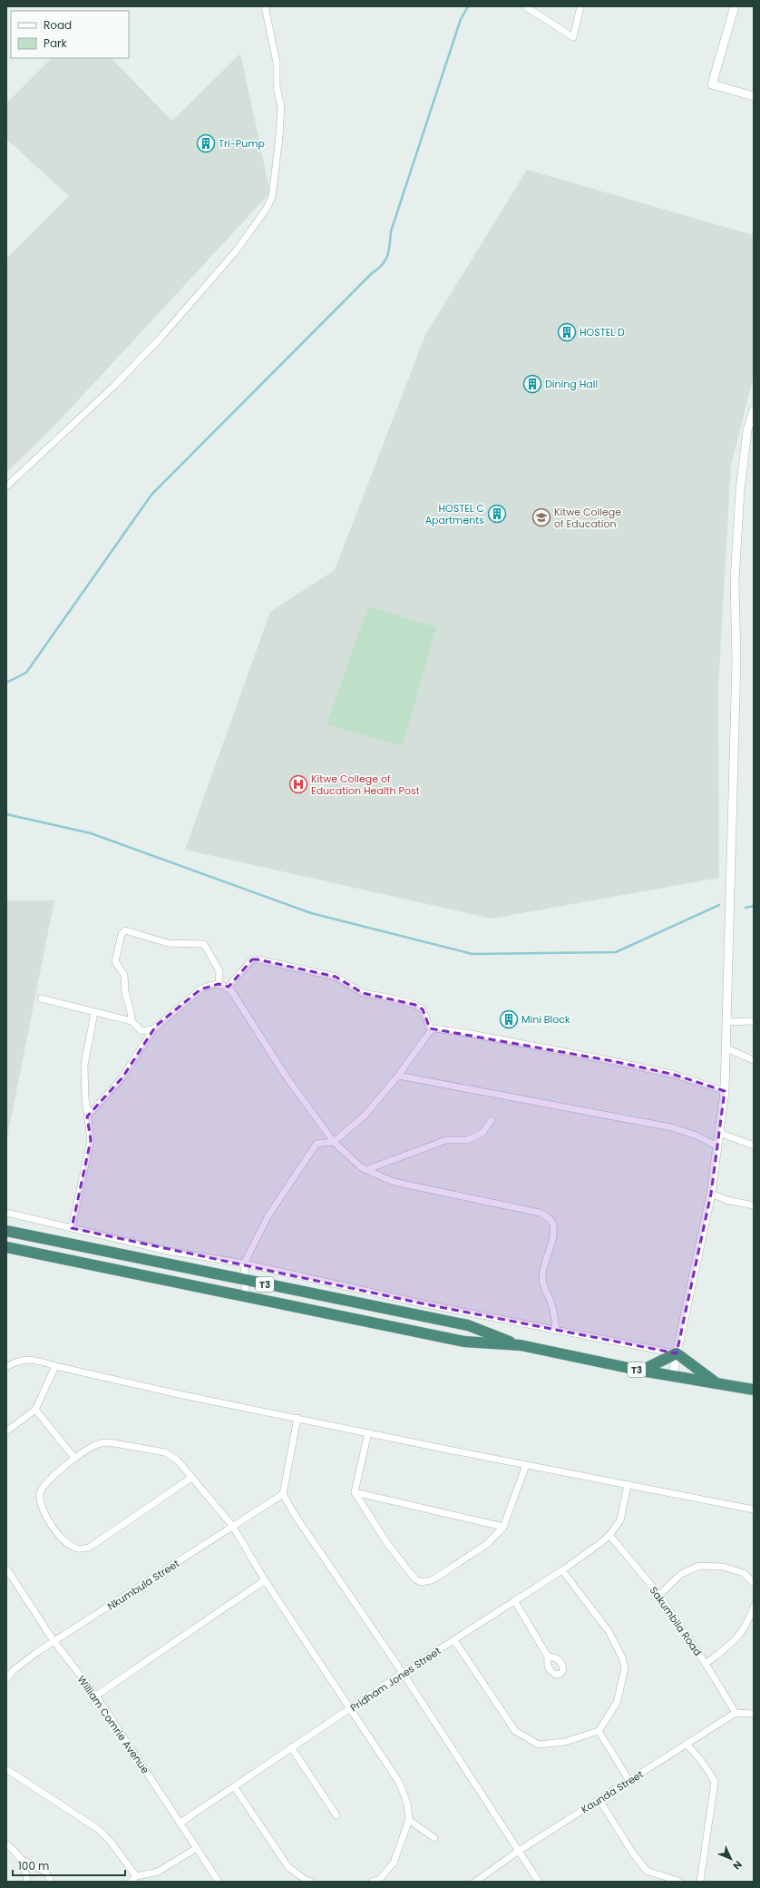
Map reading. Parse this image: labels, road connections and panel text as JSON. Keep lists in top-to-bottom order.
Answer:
{
  "streets": {
    "highway": ["T3"],
    "street": [
      "Nkumbula Street",
      "Sakumbila Road",
      "Pridham Jones Street",
      "William Comrie Avenue",
      "Kaunda Street"
    ]
  },
  "crossings": [
    ["Nkumbula Street", "William Comrie Avenue"],
    ["Sakumbila Road", "Pridham Jones Street"],
    ["Sakumbila Road", "Kaunda Street"],
    ["Pridham Jones Street", "William Comrie Avenue"]
  ],
  "places": {
    "building": [
      "Tri-Pump",
      "HOSTEL D",
      "Dining Hall",
      "HOSTEL C Apartments",
      "Mini Block"
    ],
    "school or university": ["Kitwe College of Education"],
    "hospital": ["Kitwe College of Education Health Post"]
  },
  "legend": ["Road", "Park"],
  "scale_bar": "100 m",
  "north": "bottom right"
}
